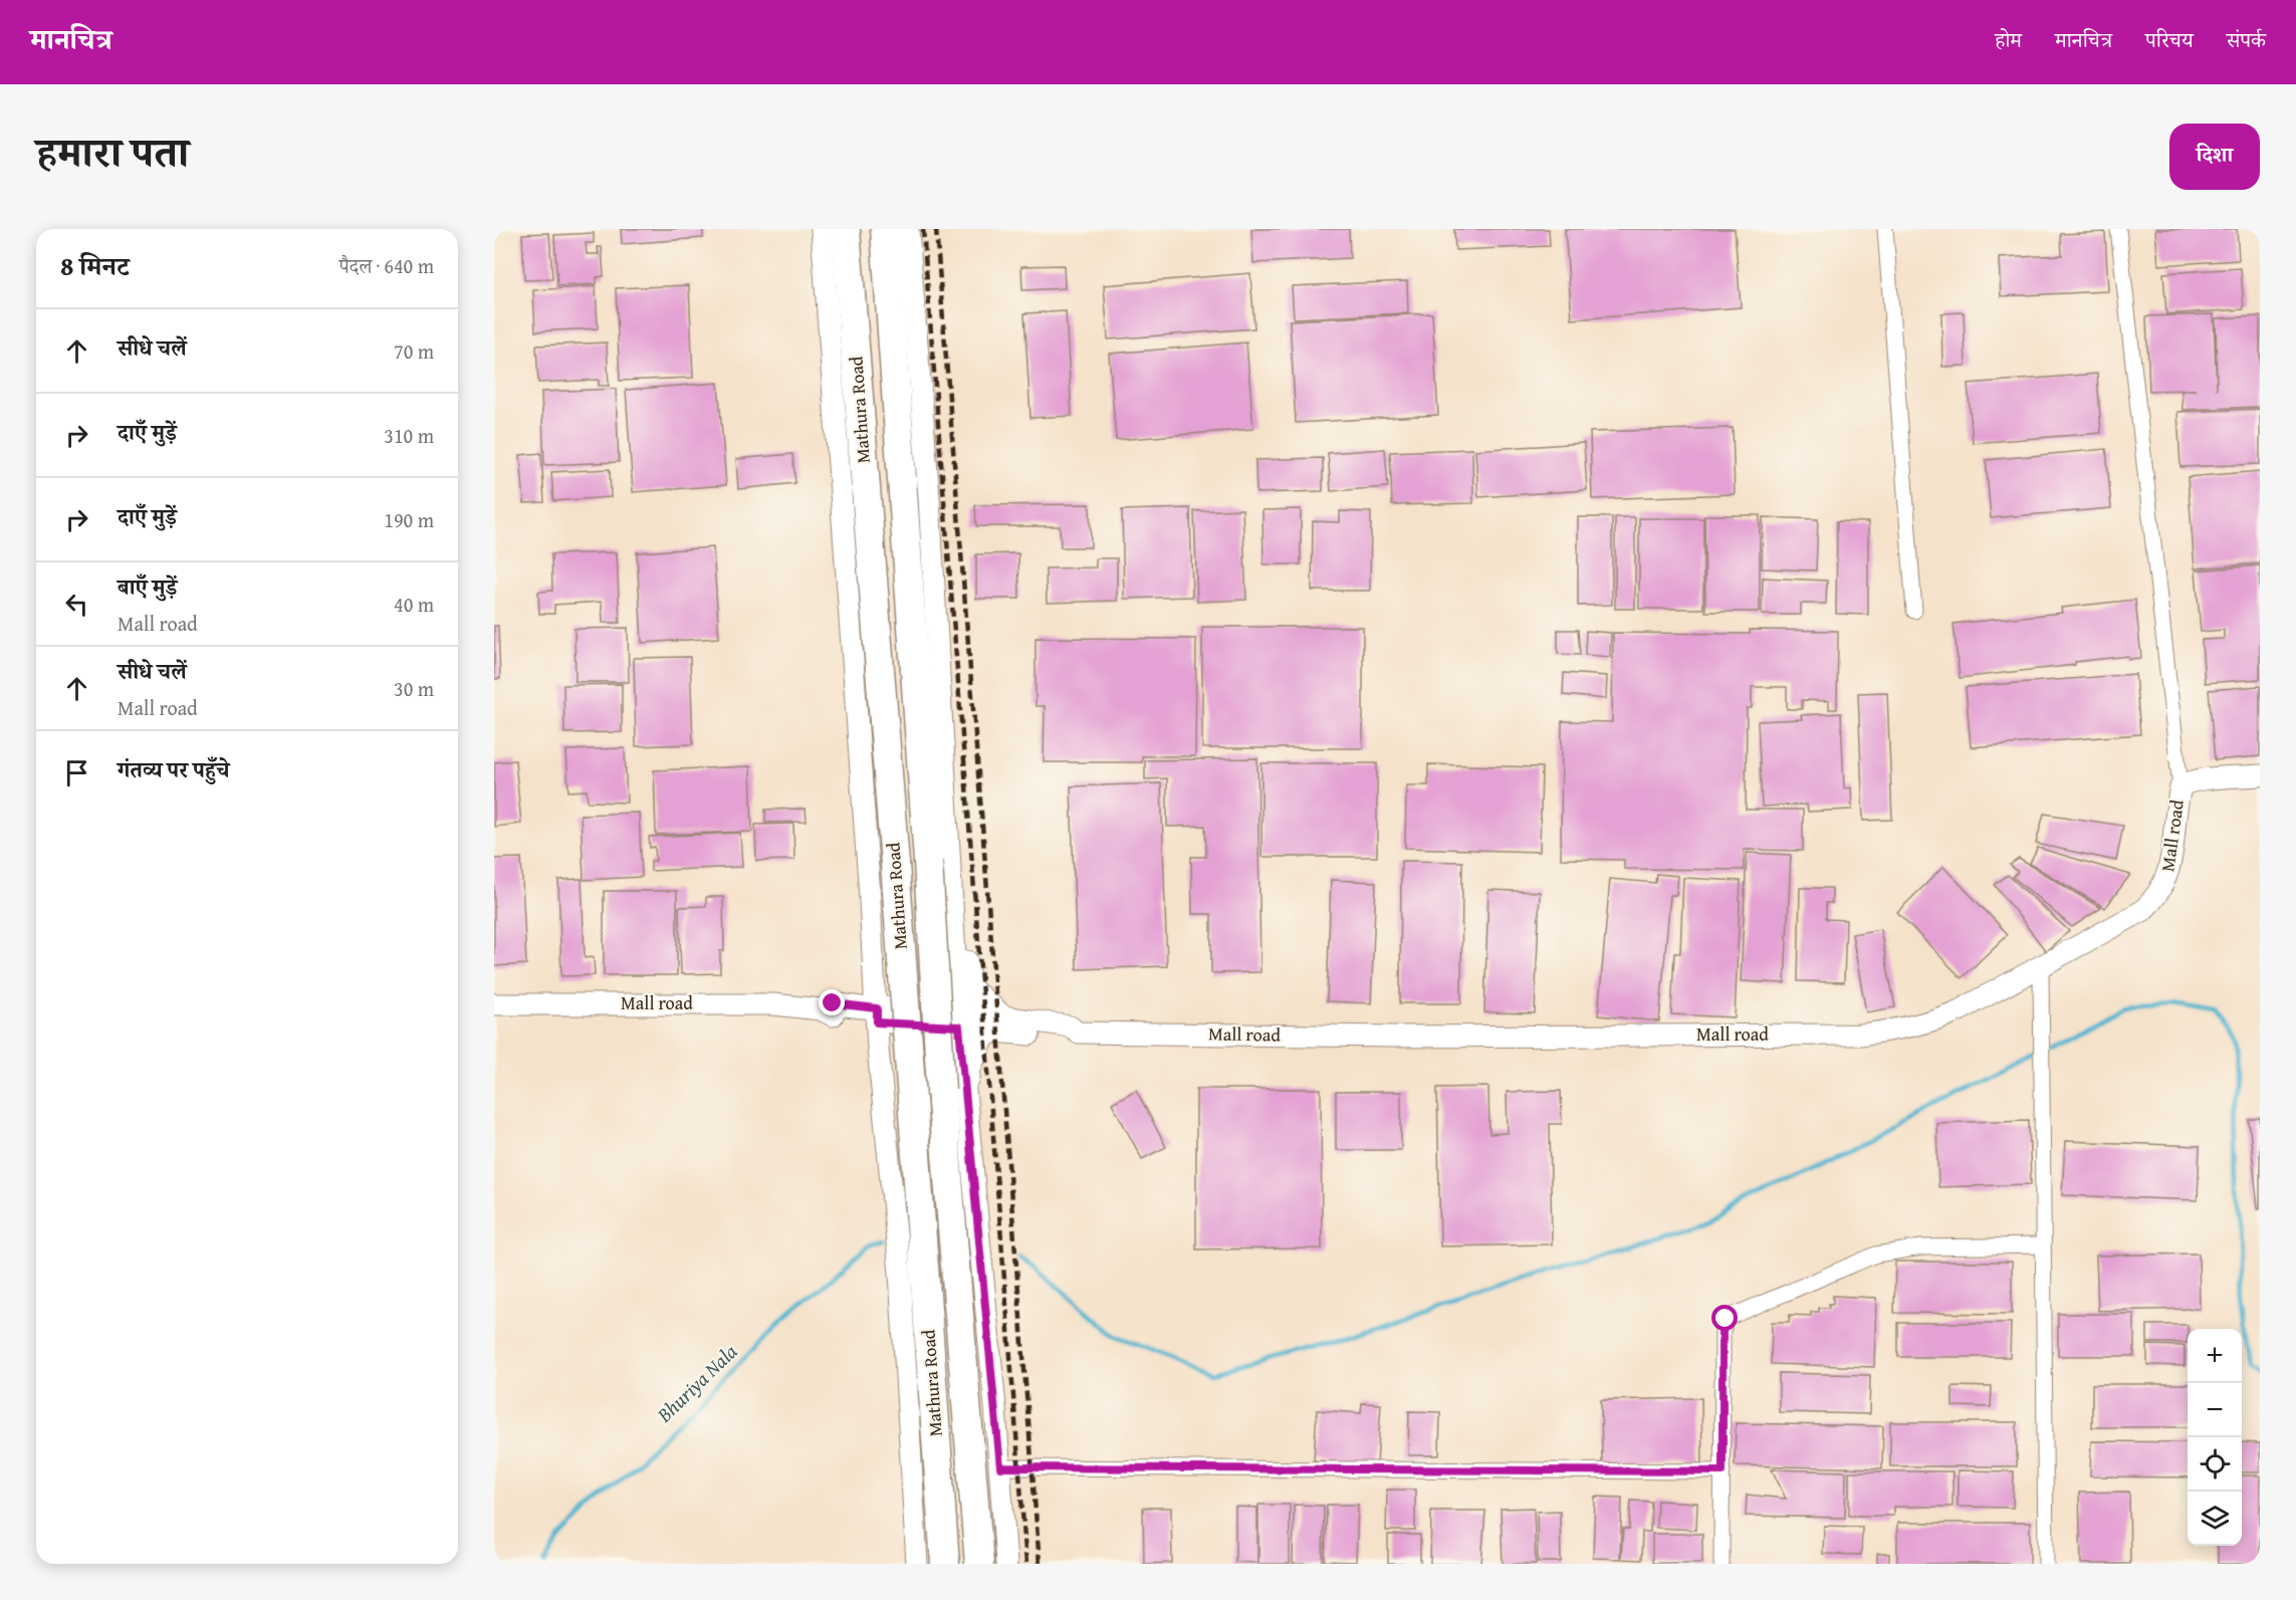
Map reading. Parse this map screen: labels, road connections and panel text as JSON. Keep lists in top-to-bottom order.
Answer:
{
  "streets": {
    "highway": ["Mathura Road"],
    "main road": ["Mall road"]
  },
  "water": ["Bhuriya Nala"],
  "page": {
    "header": "मानचित्र",
    "nav": [
      "होम",
      "मानचित्र",
      "परिचय",
      "संपर्क"
    ],
    "title": "हमारा पता",
    "buttons": "दिशा",
    "heading": ["8 मिनट", "पैदल · 640 m"],
    "list": [
      ["सीधे चलें", "70 m"],
      ["दाएँ मुड़ें", "310 m"],
      ["दाएँ मुड़ें", "190 m"],
      ["बाएँ मुड़ें", "Mall road", "40 m"],
      ["सीधे चलें", "Mall road", "30 m"],
      "गंतव्य पर पहुँचे"
    ],
    "map_buttons": ["+", "−"]
  }
}
